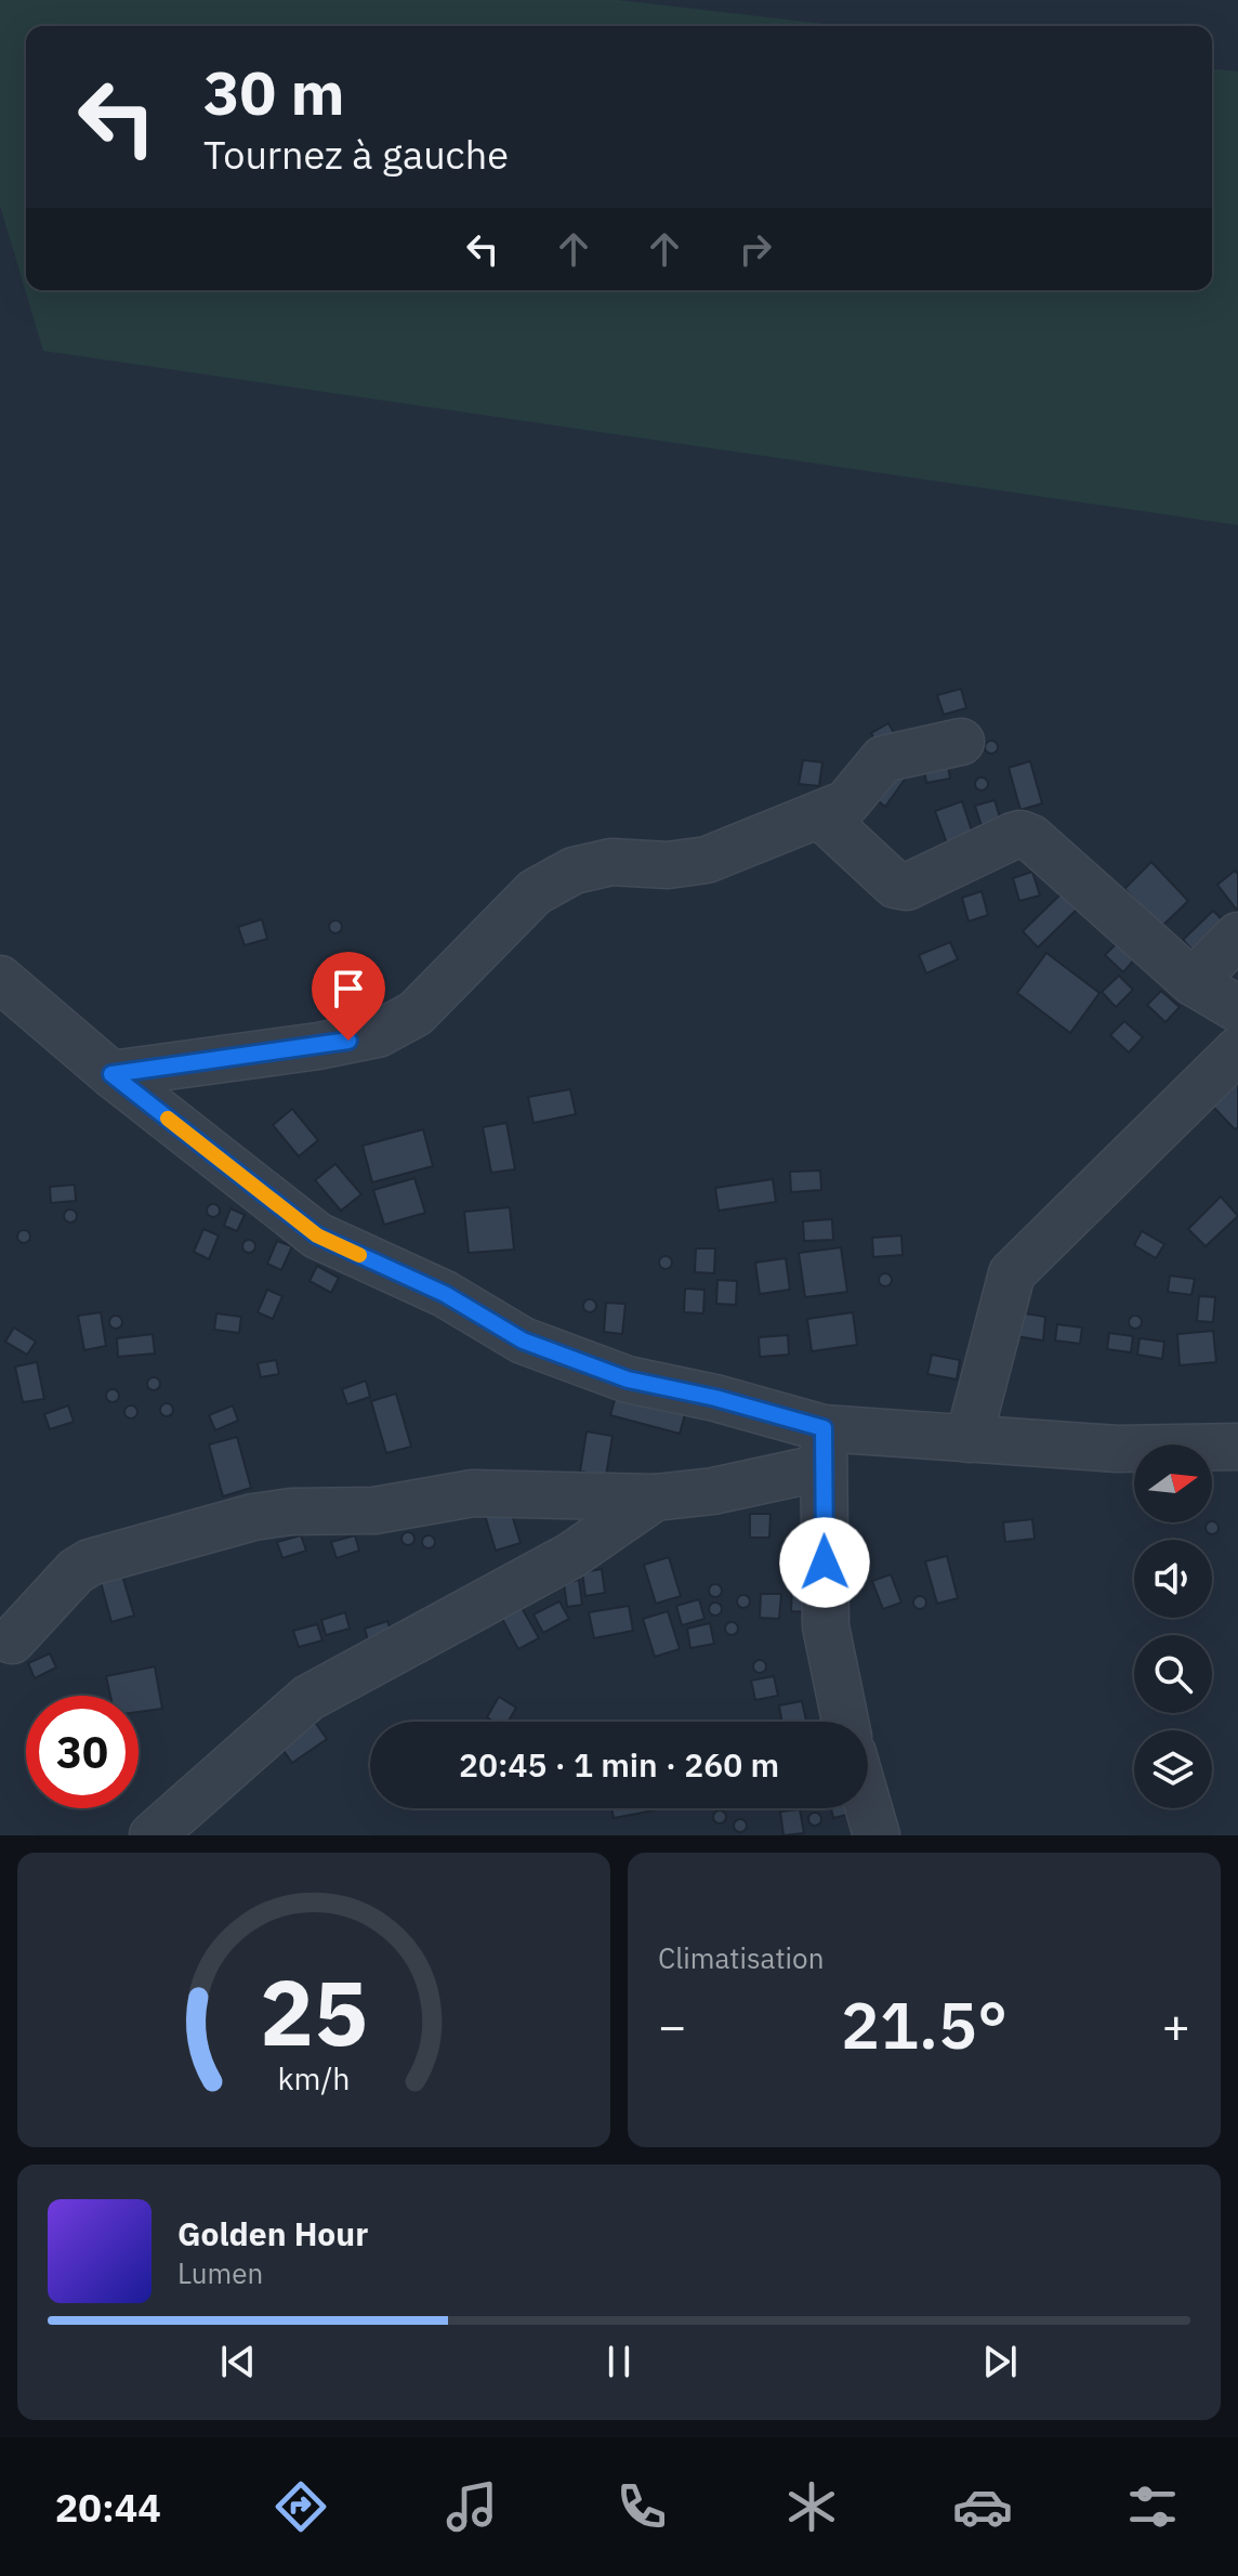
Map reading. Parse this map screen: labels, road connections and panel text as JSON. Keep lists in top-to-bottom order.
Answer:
{
  "north": "right",
  "page": {
    "turn": ["30 m", "Tournez à gauche"],
    "limit": "30",
    "trip": "20:45 · 1 min · 260 m",
    "tile": "Climatisation",
    "heat": ["−", "21.5°", "+"],
    "song": ["Golden Hour", "Lumen"],
    "tabs": "20:44",
    "gauge": ["25", "km/h"]
  }
}
